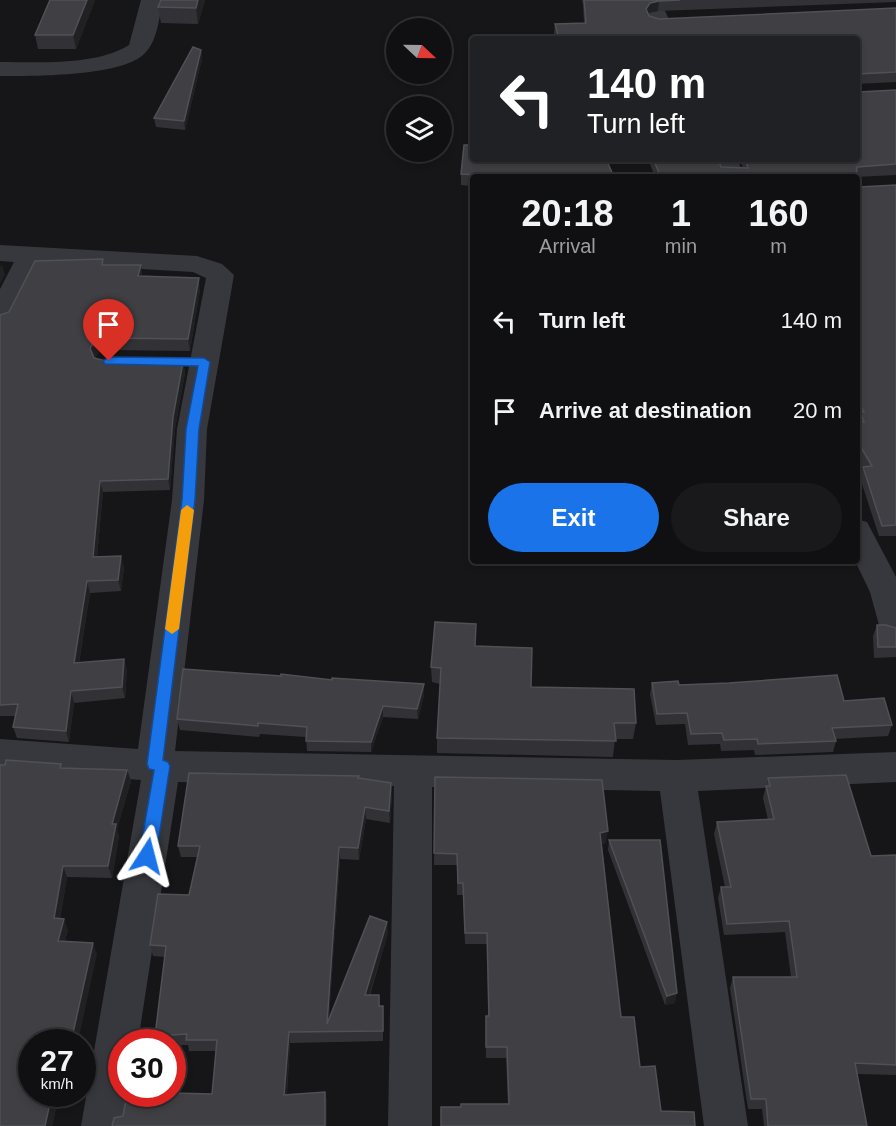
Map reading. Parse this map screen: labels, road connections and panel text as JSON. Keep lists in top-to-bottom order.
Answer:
{
  "north": "right",
  "page": {
    "turn": ["140 m", "Turn left"],
    "eta": [
      "20:18",
      "Arrival",
      "1",
      "min",
      "160",
      "m"
    ],
    "list": [
      {
        "name": "Turn left",
        "value": "140 m"
      },
      {
        "name": "Arrive at destination",
        "value": "20 m"
      }
    ],
    "buttons": ["Exit", "Share"],
    "speed": "27 km/h",
    "limit": "30"
  }
}
